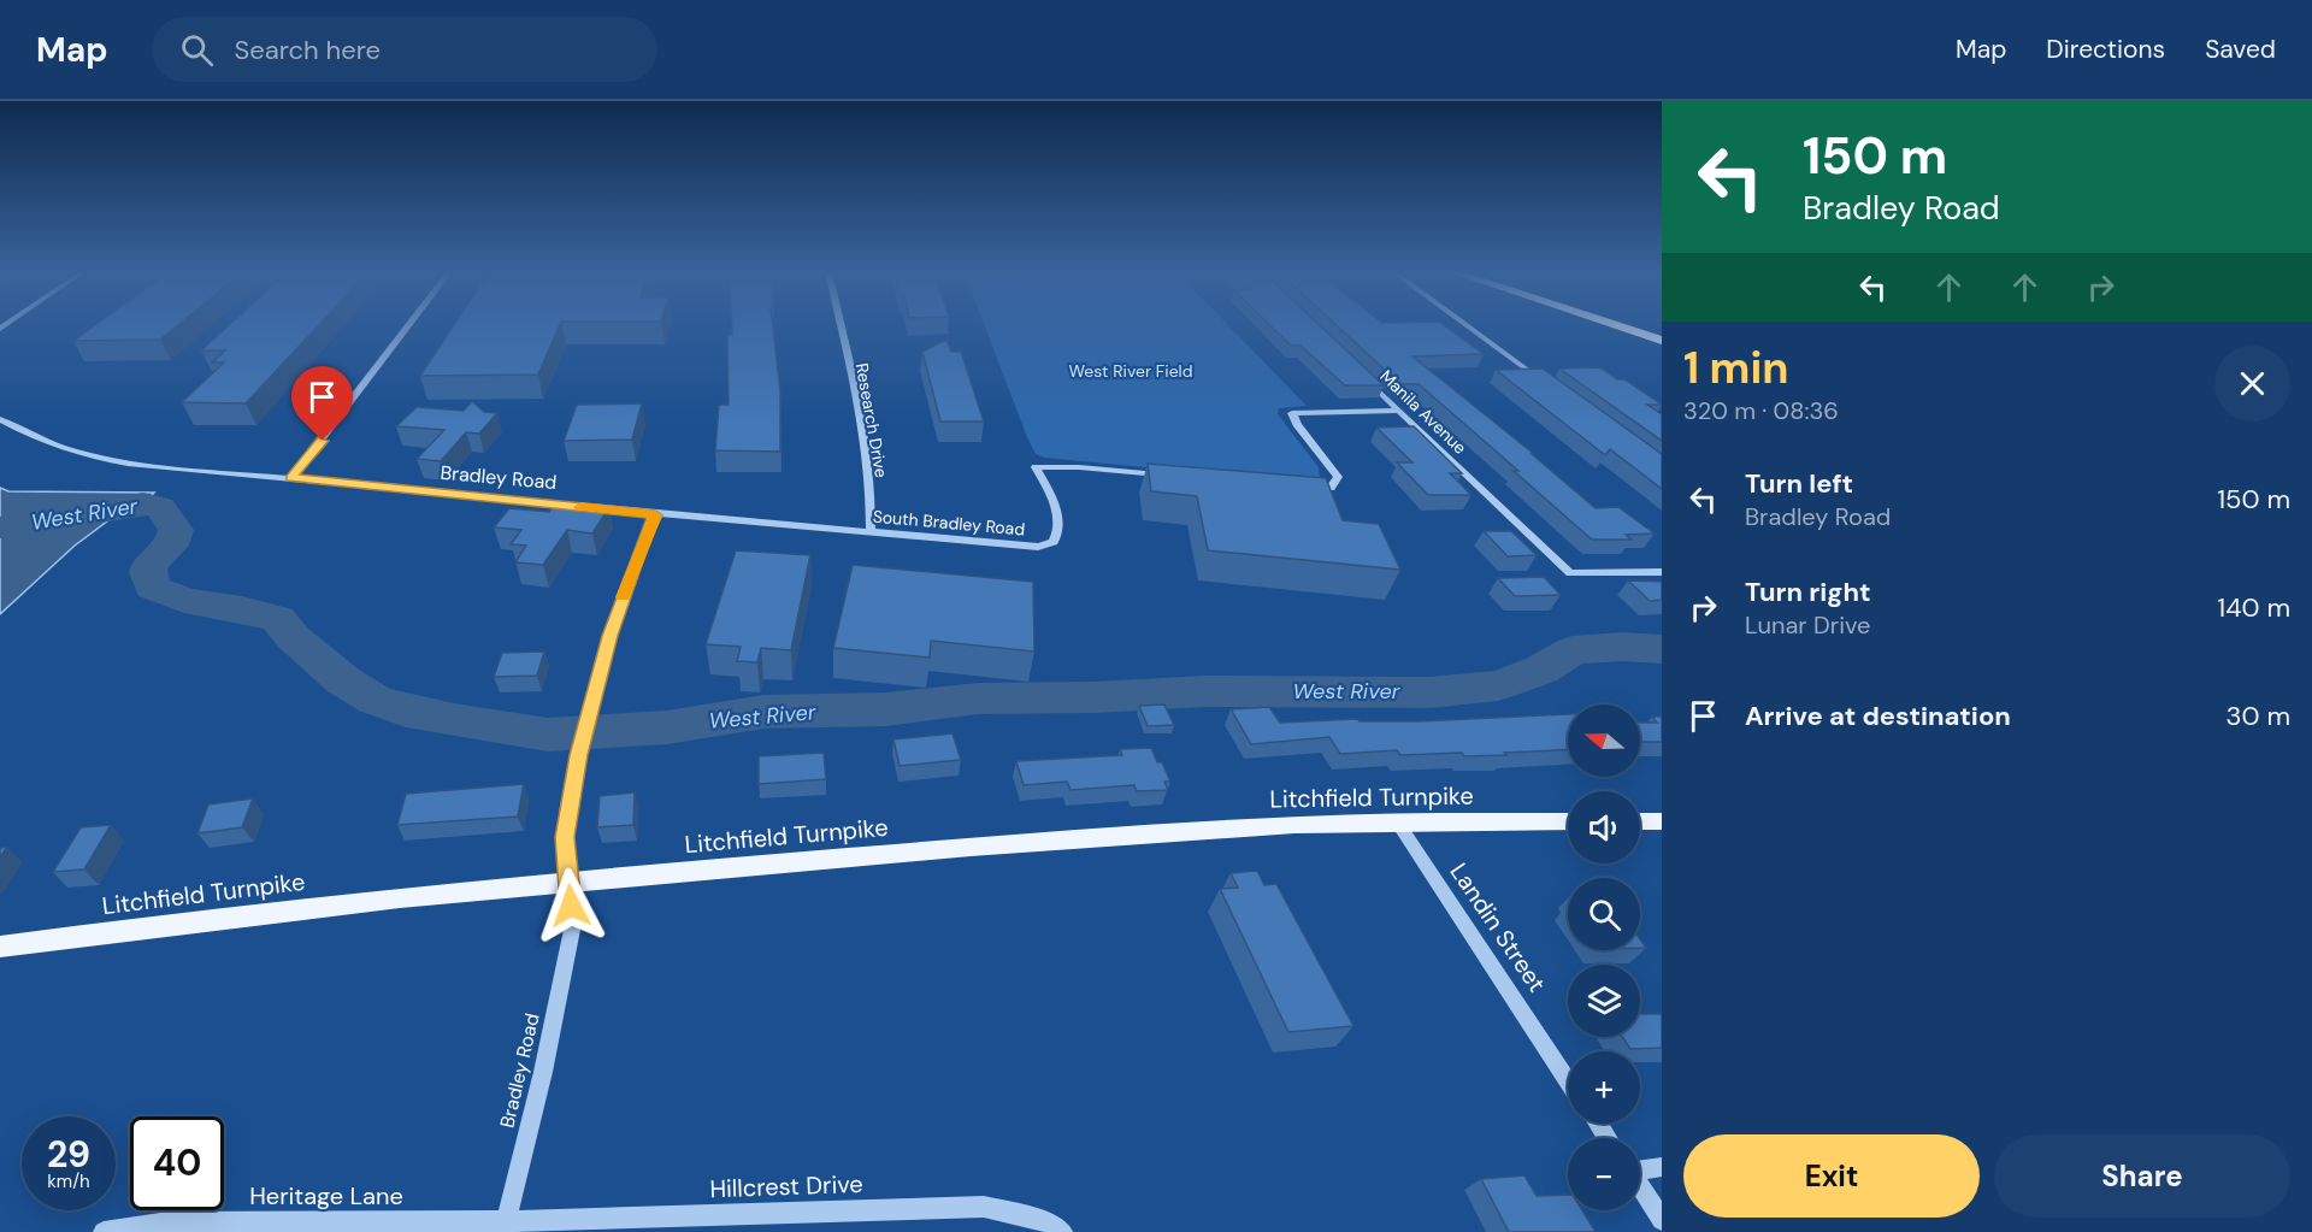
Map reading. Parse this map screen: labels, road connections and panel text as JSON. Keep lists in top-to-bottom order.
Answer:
{
  "streets": {
    "main road": ["Litchfield Turnpike"],
    "street": [
      "Manila Avenue",
      "Research Drive",
      "Bradley Road",
      "South Bradley Road",
      "Landin Street",
      "Hillcrest Drive",
      "Heritage Lane"
    ]
  },
  "crossings": [
    ["Research Drive", "South Bradley Road"],
    ["Bradley Road", "South Bradley Road"],
    ["Bradley Road", "Litchfield Turnpike"],
    ["Bradley Road", "Hillcrest Drive"],
    ["Bradley Road", "Heritage Lane"],
    ["Litchfield Turnpike", "Landin Street"],
    ["Hillcrest Drive", "Heritage Lane"]
  ],
  "water": ["West River"],
  "parks": ["West River Field"],
  "north": "left",
  "page": {
    "header": "Map",
    "search": "Search here",
    "nav": ["Map", "Directions", "Saved"],
    "turn": ["150 m", "Bradley Road"],
    "heading": ["1 min", "320 m · 08:36"],
    "list": [
      {
        "name": "Turn left",
        "note": "Bradley Road",
        "value": "150 m"
      },
      {
        "name": "Turn right",
        "note": "Lunar Drive",
        "value": "140 m"
      },
      {
        "name": "Arrive at destination",
        "value": "30 m"
      }
    ],
    "map_buttons": ["+", "−"],
    "speed": "29 km/h",
    "limit": "40",
    "buttons": ["Exit", "Share"]
  }
}
